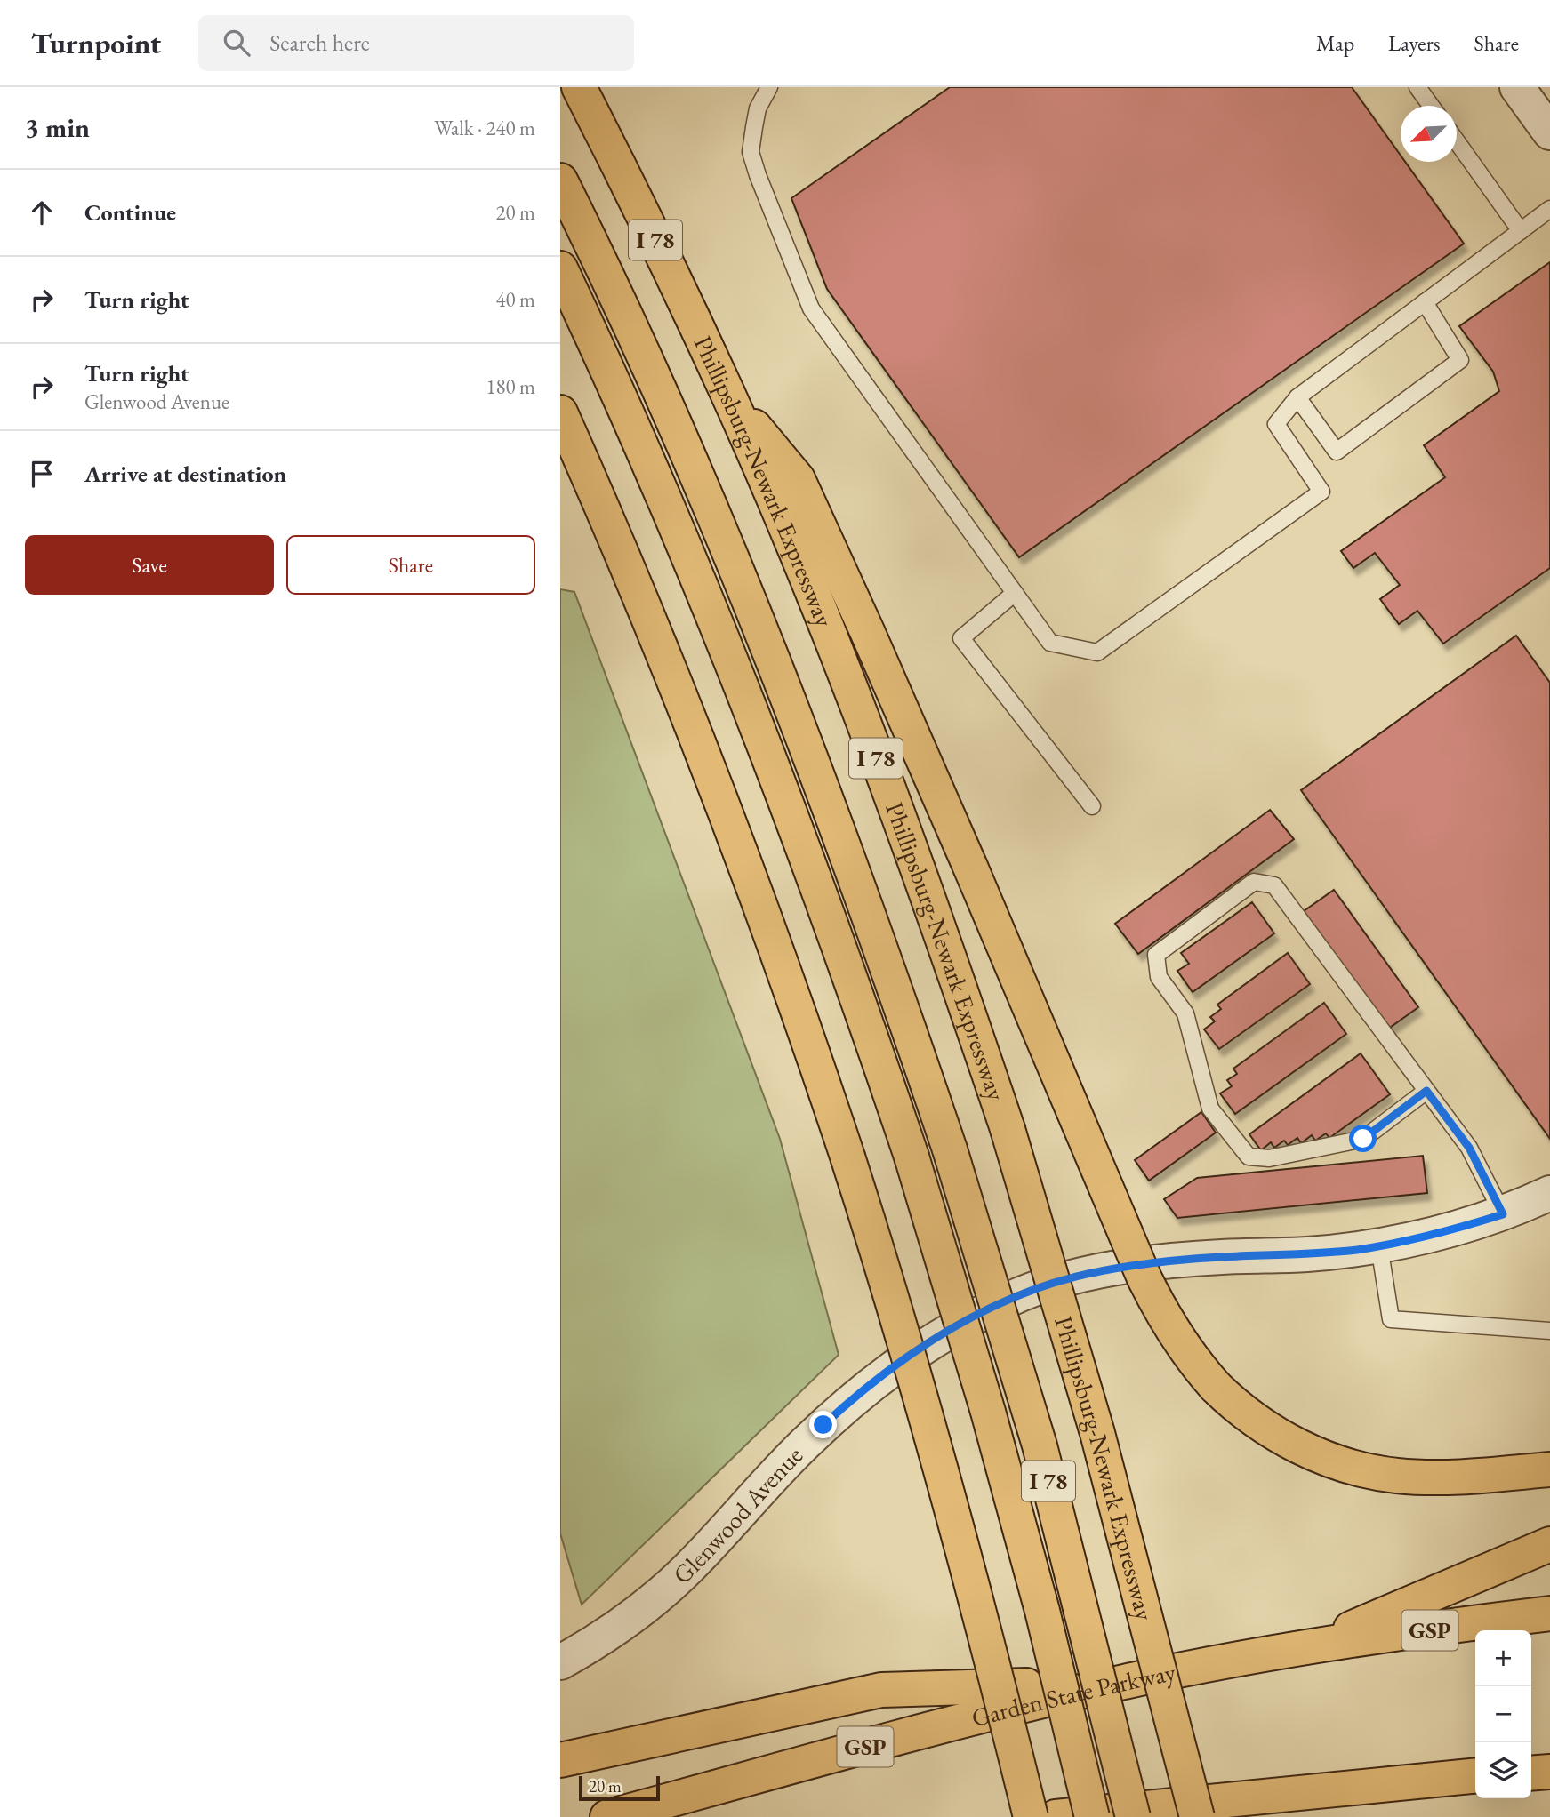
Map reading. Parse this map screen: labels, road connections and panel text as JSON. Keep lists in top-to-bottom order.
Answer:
{
  "streets": {
    "highway": [
      "I 78",
      "Phillipsburg-Newark Expressway",
      "GSP",
      "Garden State Parkway"
    ],
    "street": ["Glenwood Avenue"]
  },
  "scale_bar": "20 m",
  "north": "bottom left",
  "page": {
    "header": "Turnpoint",
    "search": "Search here",
    "nav": ["Map", "Layers", "Share"],
    "heading": ["3 min", "Walk · 240 m"],
    "list": [
      ["Continue", "20 m"],
      ["Turn right", "40 m"],
      ["Turn right", "Glenwood Avenue", "180 m"],
      "Arrive at destination"
    ],
    "buttons": ["Save", "Share"],
    "map_buttons": ["+", "−"],
    "scale": "20 m"
  }
}
